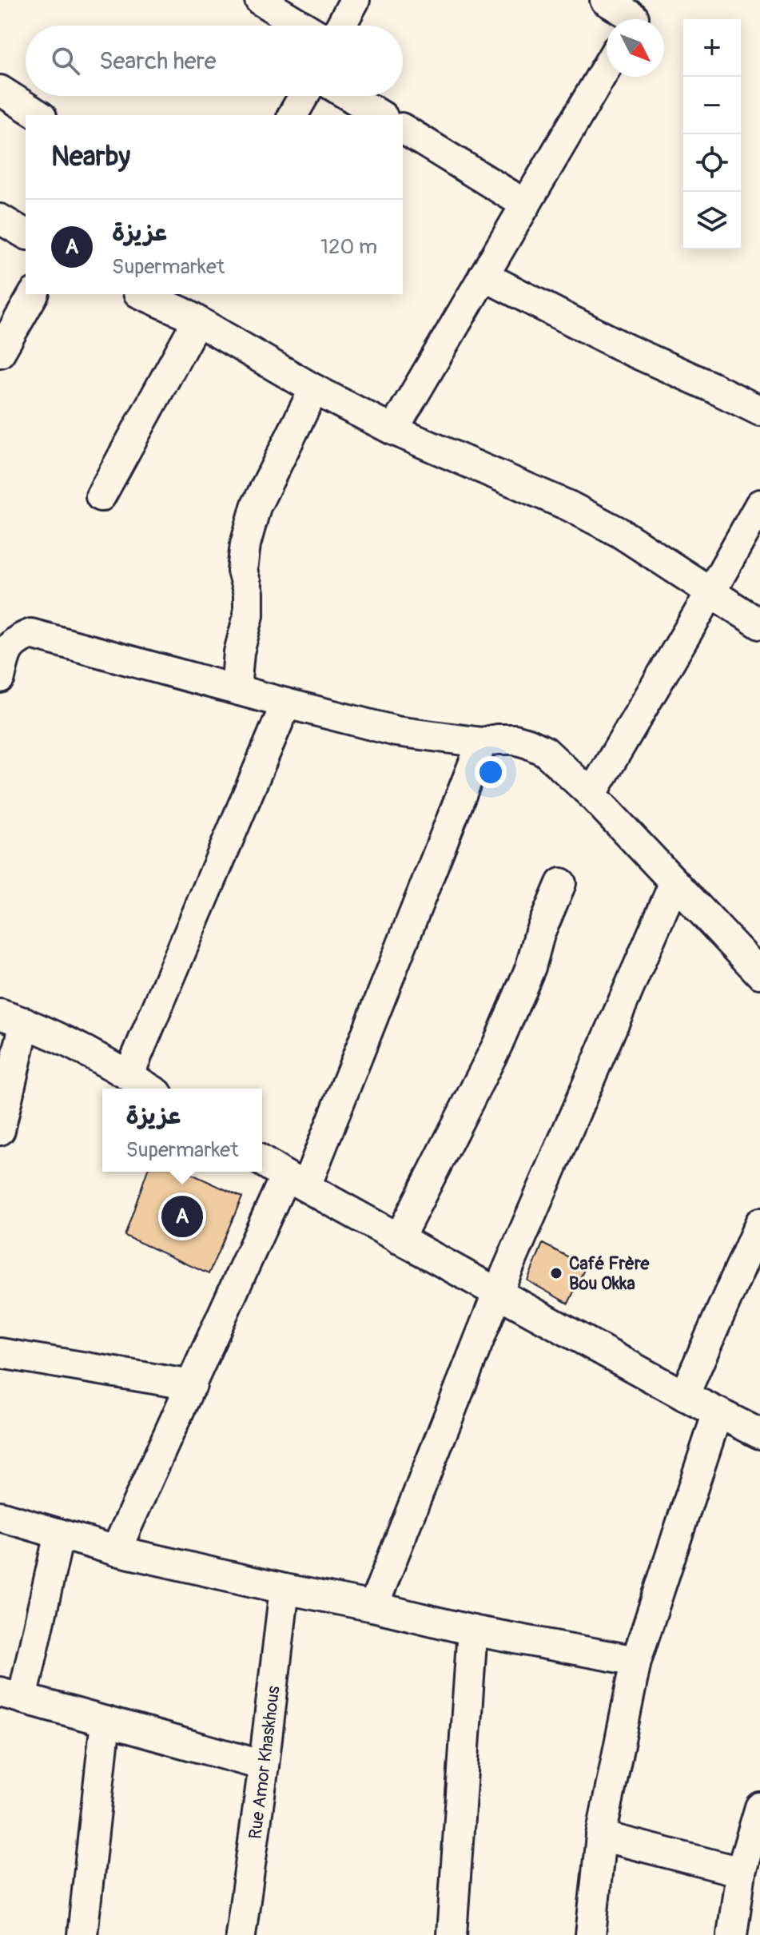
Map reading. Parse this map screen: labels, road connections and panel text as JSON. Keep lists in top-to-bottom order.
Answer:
{
  "streets": {
    "street": ["Rue Amor Khaskhous"]
  },
  "places": ["Café Frère Bou Okka"],
  "north": "bottom right",
  "page": {
    "map_buttons": ["+", "−"],
    "search": "Search here",
    "heading": "Nearby",
    "list": [
      {
        "mark": "A",
        "name": "عزيزة",
        "note": "Supermarket",
        "value": "120 m"
      }
    ],
    "popup": ["عزيزة", "Supermarket"],
    "pins": "A"
  }
}
